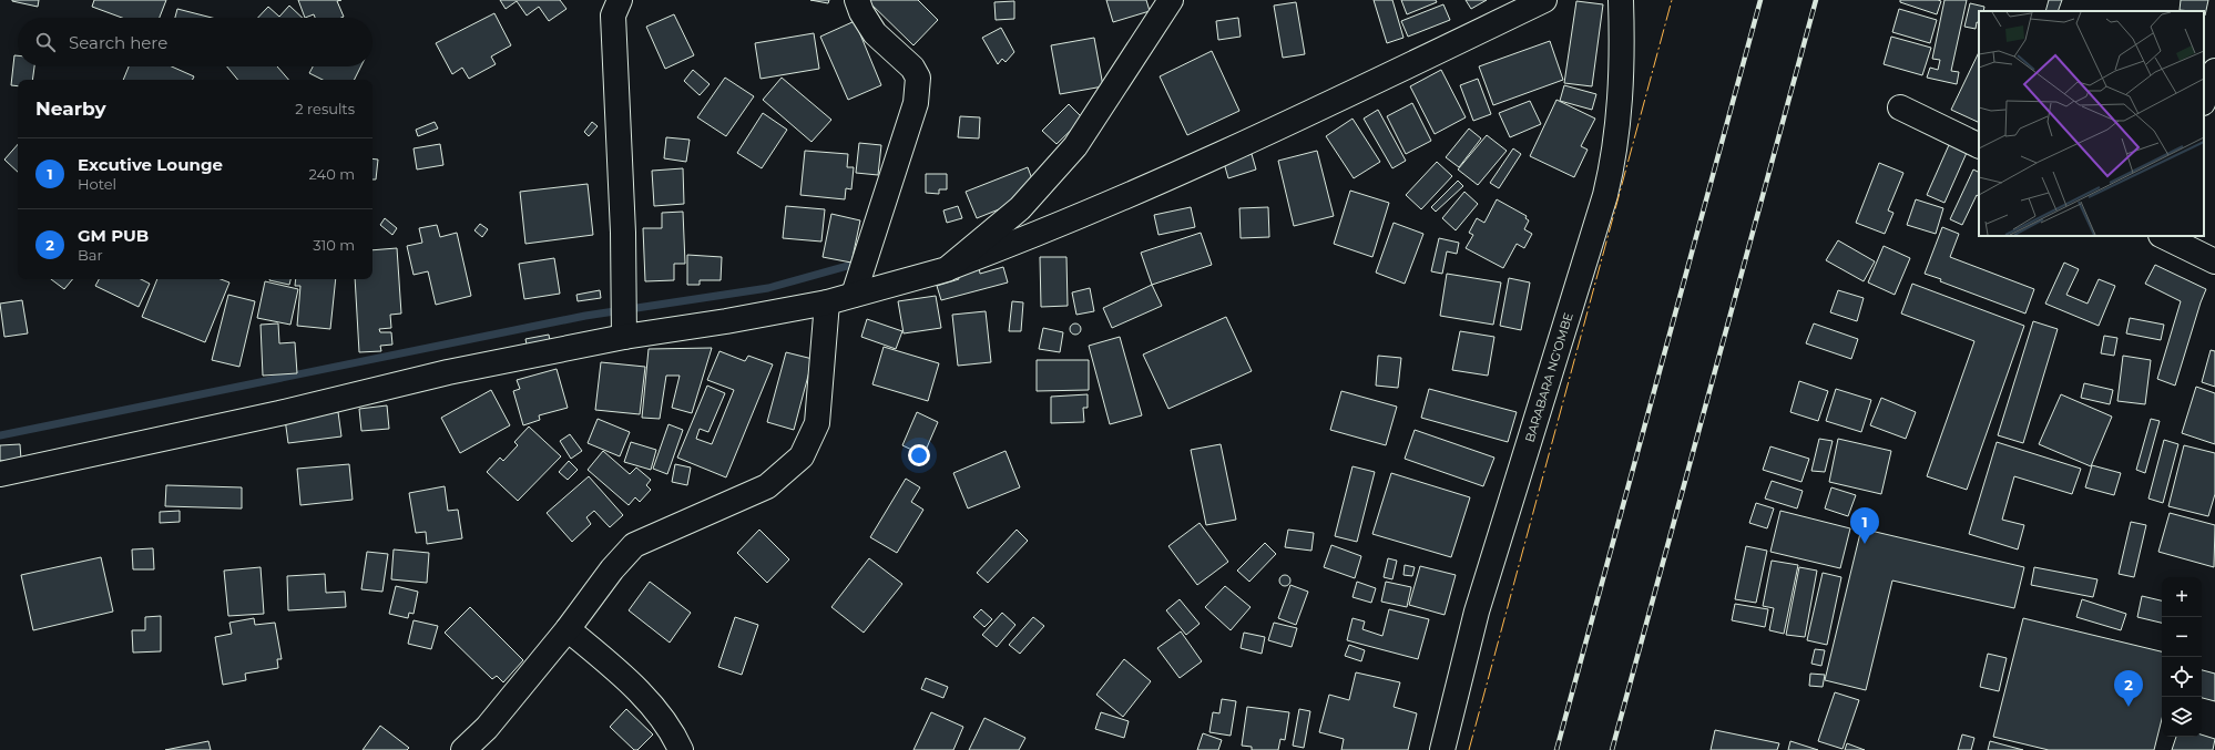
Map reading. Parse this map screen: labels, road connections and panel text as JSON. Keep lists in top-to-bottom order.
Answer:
{
  "streets": {
    "street": ["BARABARA NG'OMBE"]
  },
  "page": {
    "search": "Search here",
    "heading": ["Nearby", "2 results"],
    "list": [
      {
        "mark": "1",
        "name": "Excutive Lounge",
        "note": "Hotel",
        "value": "240 m"
      },
      {
        "mark": "2",
        "name": "GM PUB",
        "note": "Bar",
        "value": "310 m"
      }
    ],
    "pins": ["1", "2"],
    "map_buttons": ["+", "−"]
  }
}
